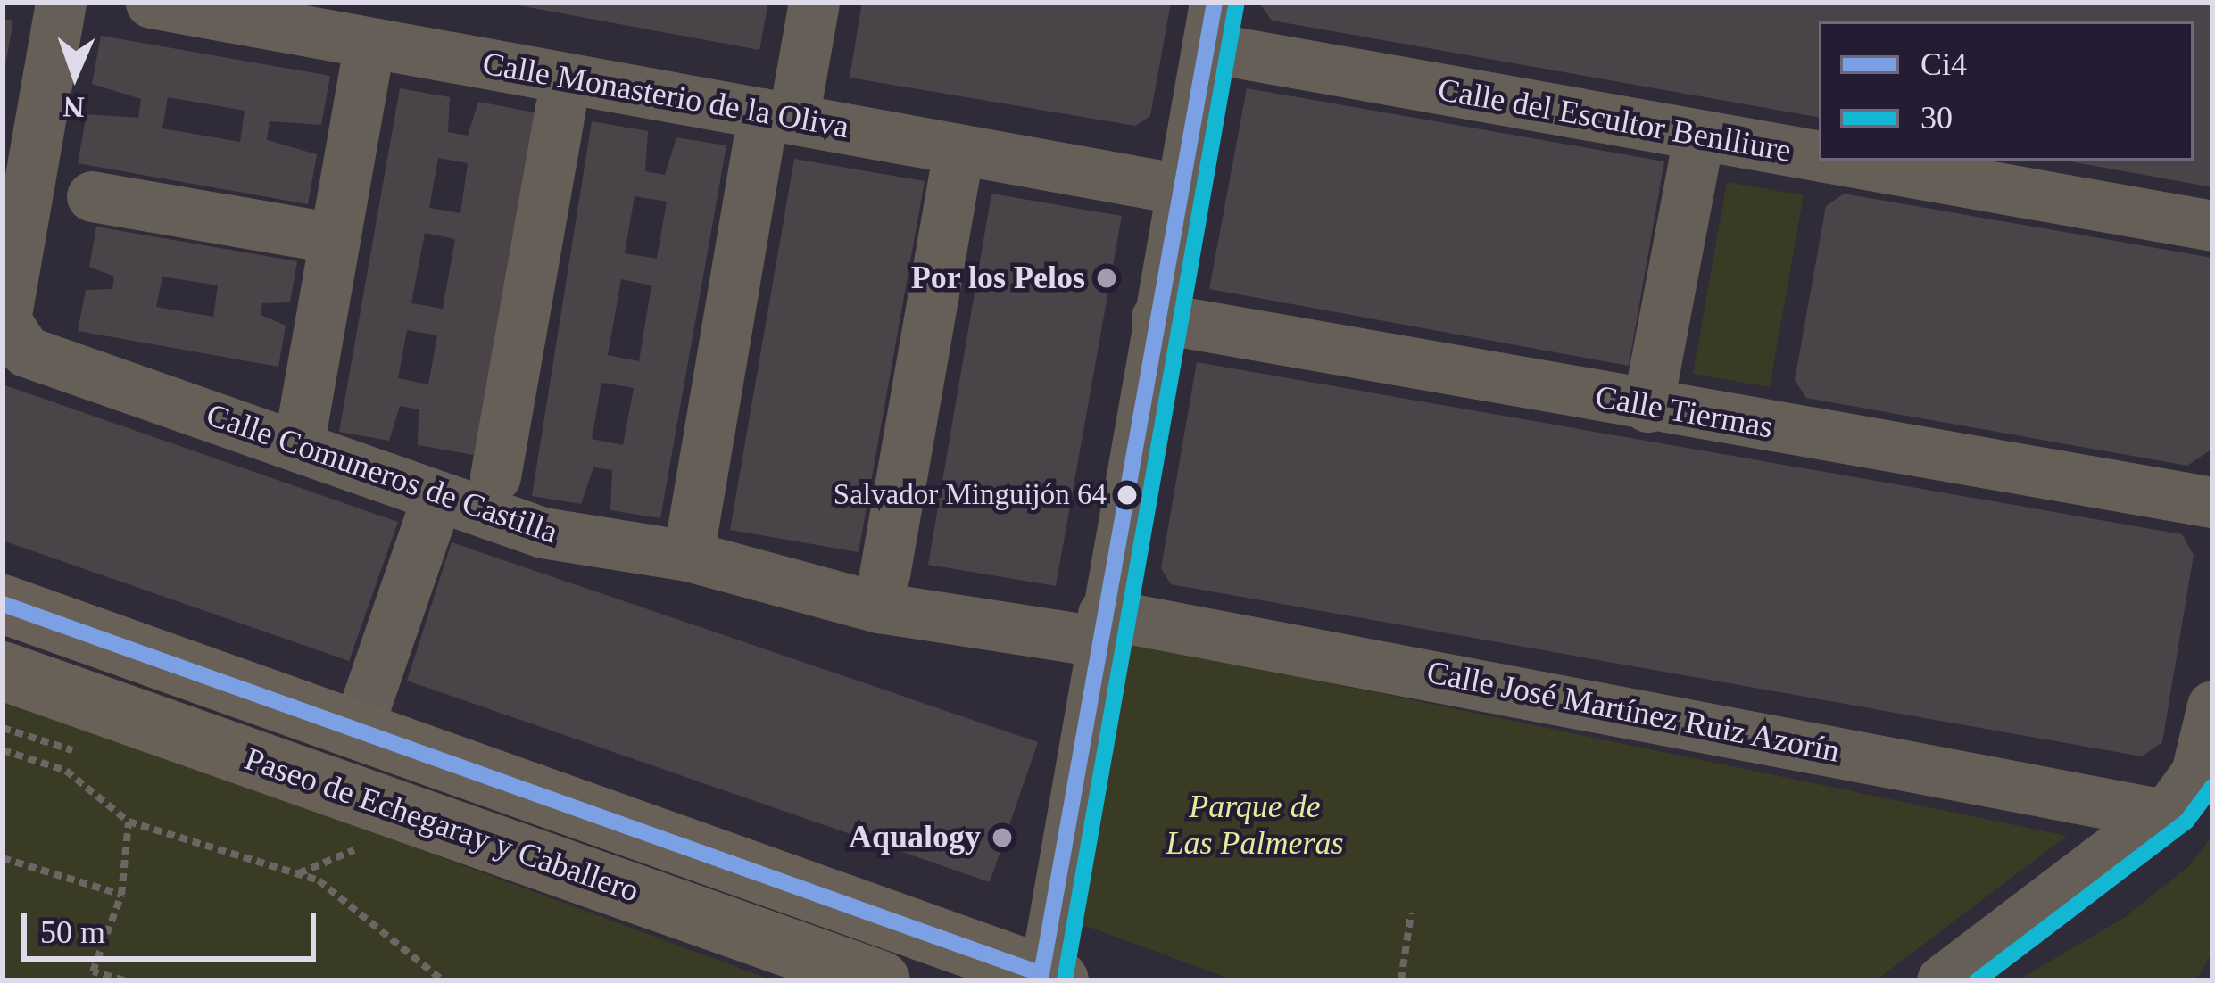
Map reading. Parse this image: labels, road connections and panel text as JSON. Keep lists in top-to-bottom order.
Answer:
{
  "streets": {
    "main road": ["Paseo de Echegaray y Caballero"],
    "street": [
      "Calle Monasterio de la Oliva",
      "Calle del Escultor Benlliure",
      "Calle Tiermas",
      "Calle Comuneros de Castilla",
      "Calle José Martínez Ruiz Azorín"
    ]
  },
  "crossings": [
    ["Calle Comuneros de Castilla", "Calle José Martínez Ruiz Azorín"]
  ],
  "parks": ["Parque de Las Palmeras"],
  "places": ["Por los Pelos", "Salvador Minguijón 64", "Aqualogy"],
  "lines": ["transit line Ci4", "transit line 30"],
  "legend": ["Ci4", "30"],
  "scale_bar": "50 m",
  "north": "bottom"
}
